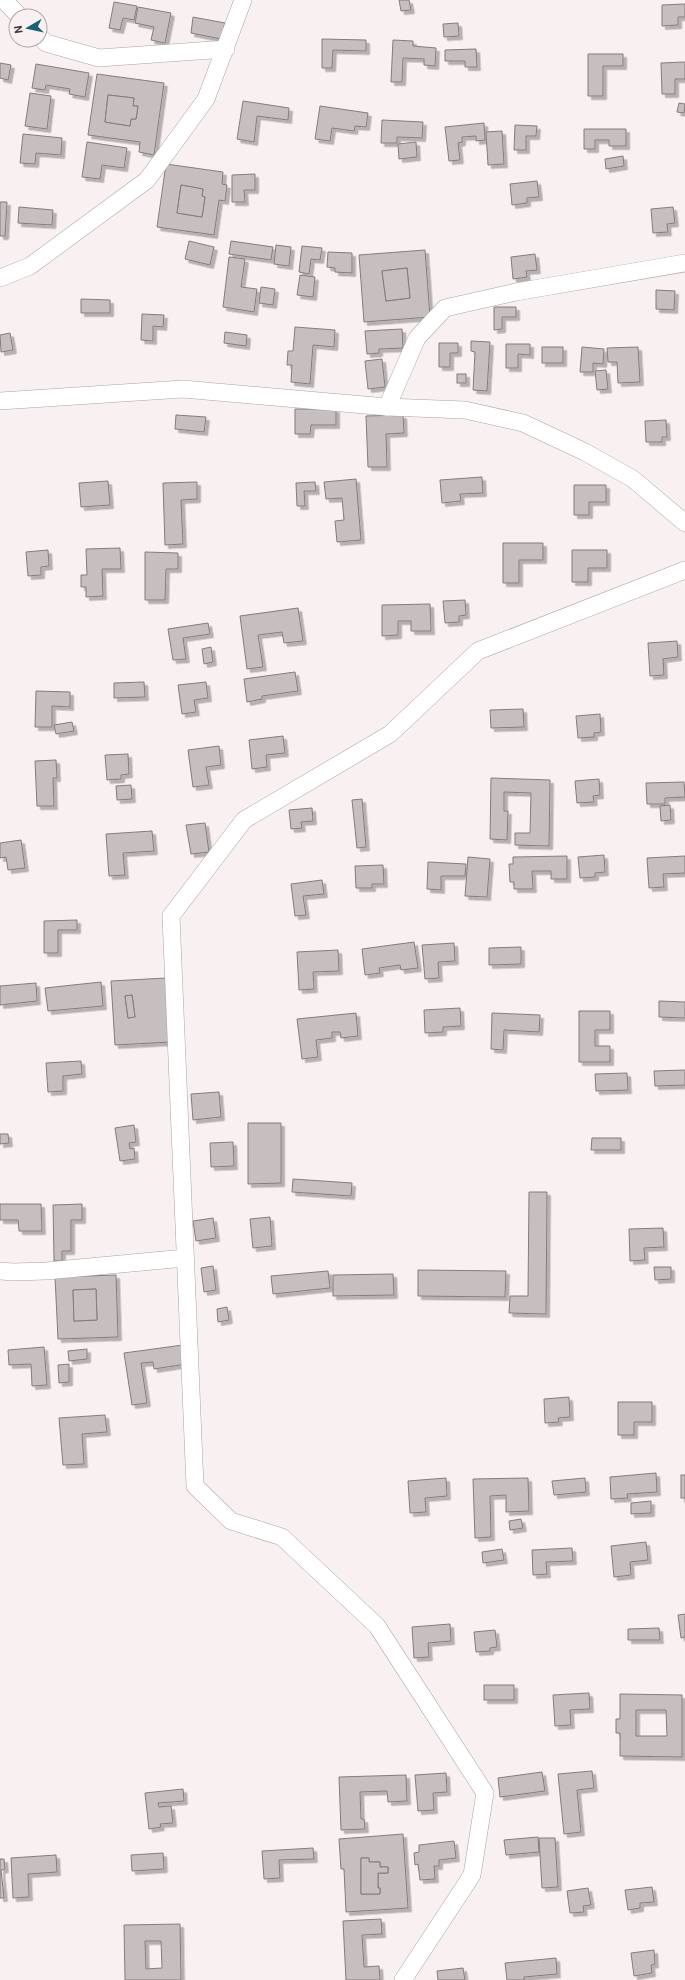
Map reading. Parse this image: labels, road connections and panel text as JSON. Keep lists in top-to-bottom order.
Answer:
{
  "north": "left"
}
